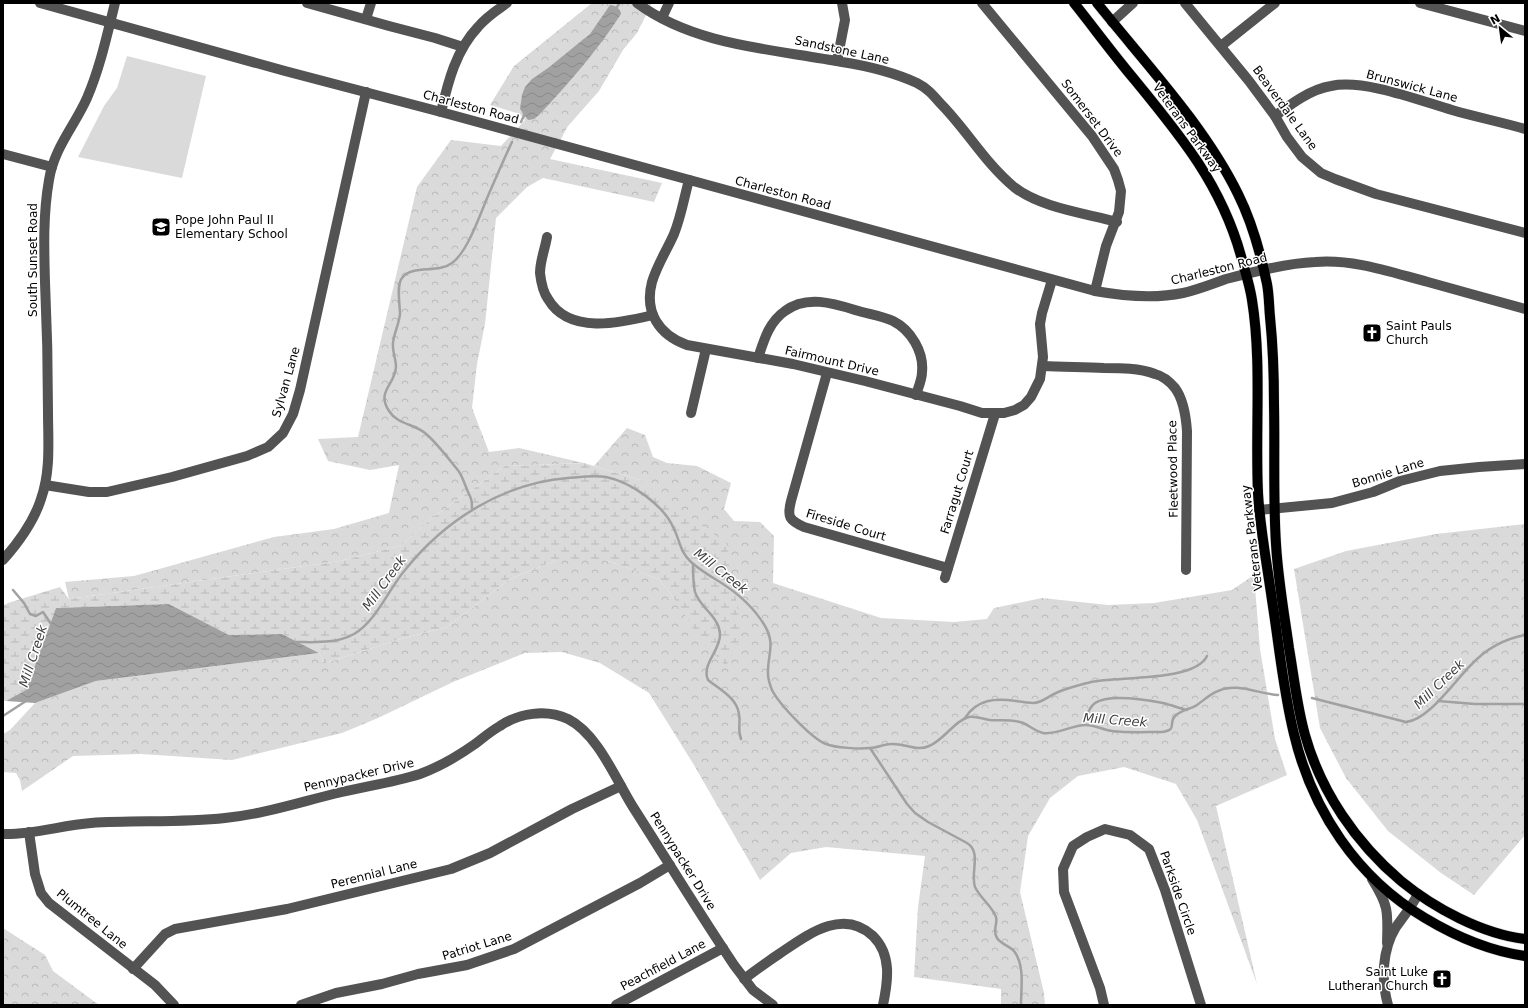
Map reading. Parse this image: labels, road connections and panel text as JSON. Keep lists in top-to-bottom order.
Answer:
{
  "streets": {
    "main road": ["Veterans Parkway"],
    "street": [
      "Sandstone Lane",
      "Brunswick Lane",
      "Charleston Road",
      "Beaverdale Lane",
      "Somerset Drive",
      "South Sunset Road",
      "Fairmount Drive",
      "Sylvan Lane",
      "Fleetwood Place",
      "Bonnie Lane",
      "Farragut Court",
      "Fireside Court",
      "Pennypacker Drive",
      "Perennial Lane",
      "Parkside Circle",
      "Plumtree Lane",
      "Patriot Lane",
      "Peachfield Lane"
    ]
  },
  "crossings": [
    ["Sandstone Lane", "Somerset Drive"],
    ["Brunswick Lane", "Beaverdale Lane"],
    ["Charleston Road", "Somerset Drive"],
    ["Charleston Road", "Veterans Parkway"],
    ["Charleston Road", "South Sunset Road"],
    ["Charleston Road", "Fairmount Drive"],
    ["Charleston Road", "Sylvan Lane"],
    ["Veterans Parkway", "Bonnie Lane"],
    ["South Sunset Road", "Sylvan Lane"],
    ["Fairmount Drive", "Fleetwood Place"],
    ["Fairmount Drive", "Farragut Court"],
    ["Fairmount Drive", "Fireside Court"],
    ["Farragut Court", "Fireside Court"],
    ["Pennypacker Drive", "Perennial Lane"],
    ["Pennypacker Drive", "Plumtree Lane"],
    ["Pennypacker Drive", "Patriot Lane"],
    ["Pennypacker Drive", "Peachfield Lane"],
    ["Perennial Lane", "Plumtree Lane"]
  ],
  "water": ["Mill Creek"],
  "places": {
    "school or university": ["Pope John Paul II Elementary School"],
    "church": ["Saint Pauls Church", "Saint Luke Lutheran Church"]
  },
  "north": "top left"
}
